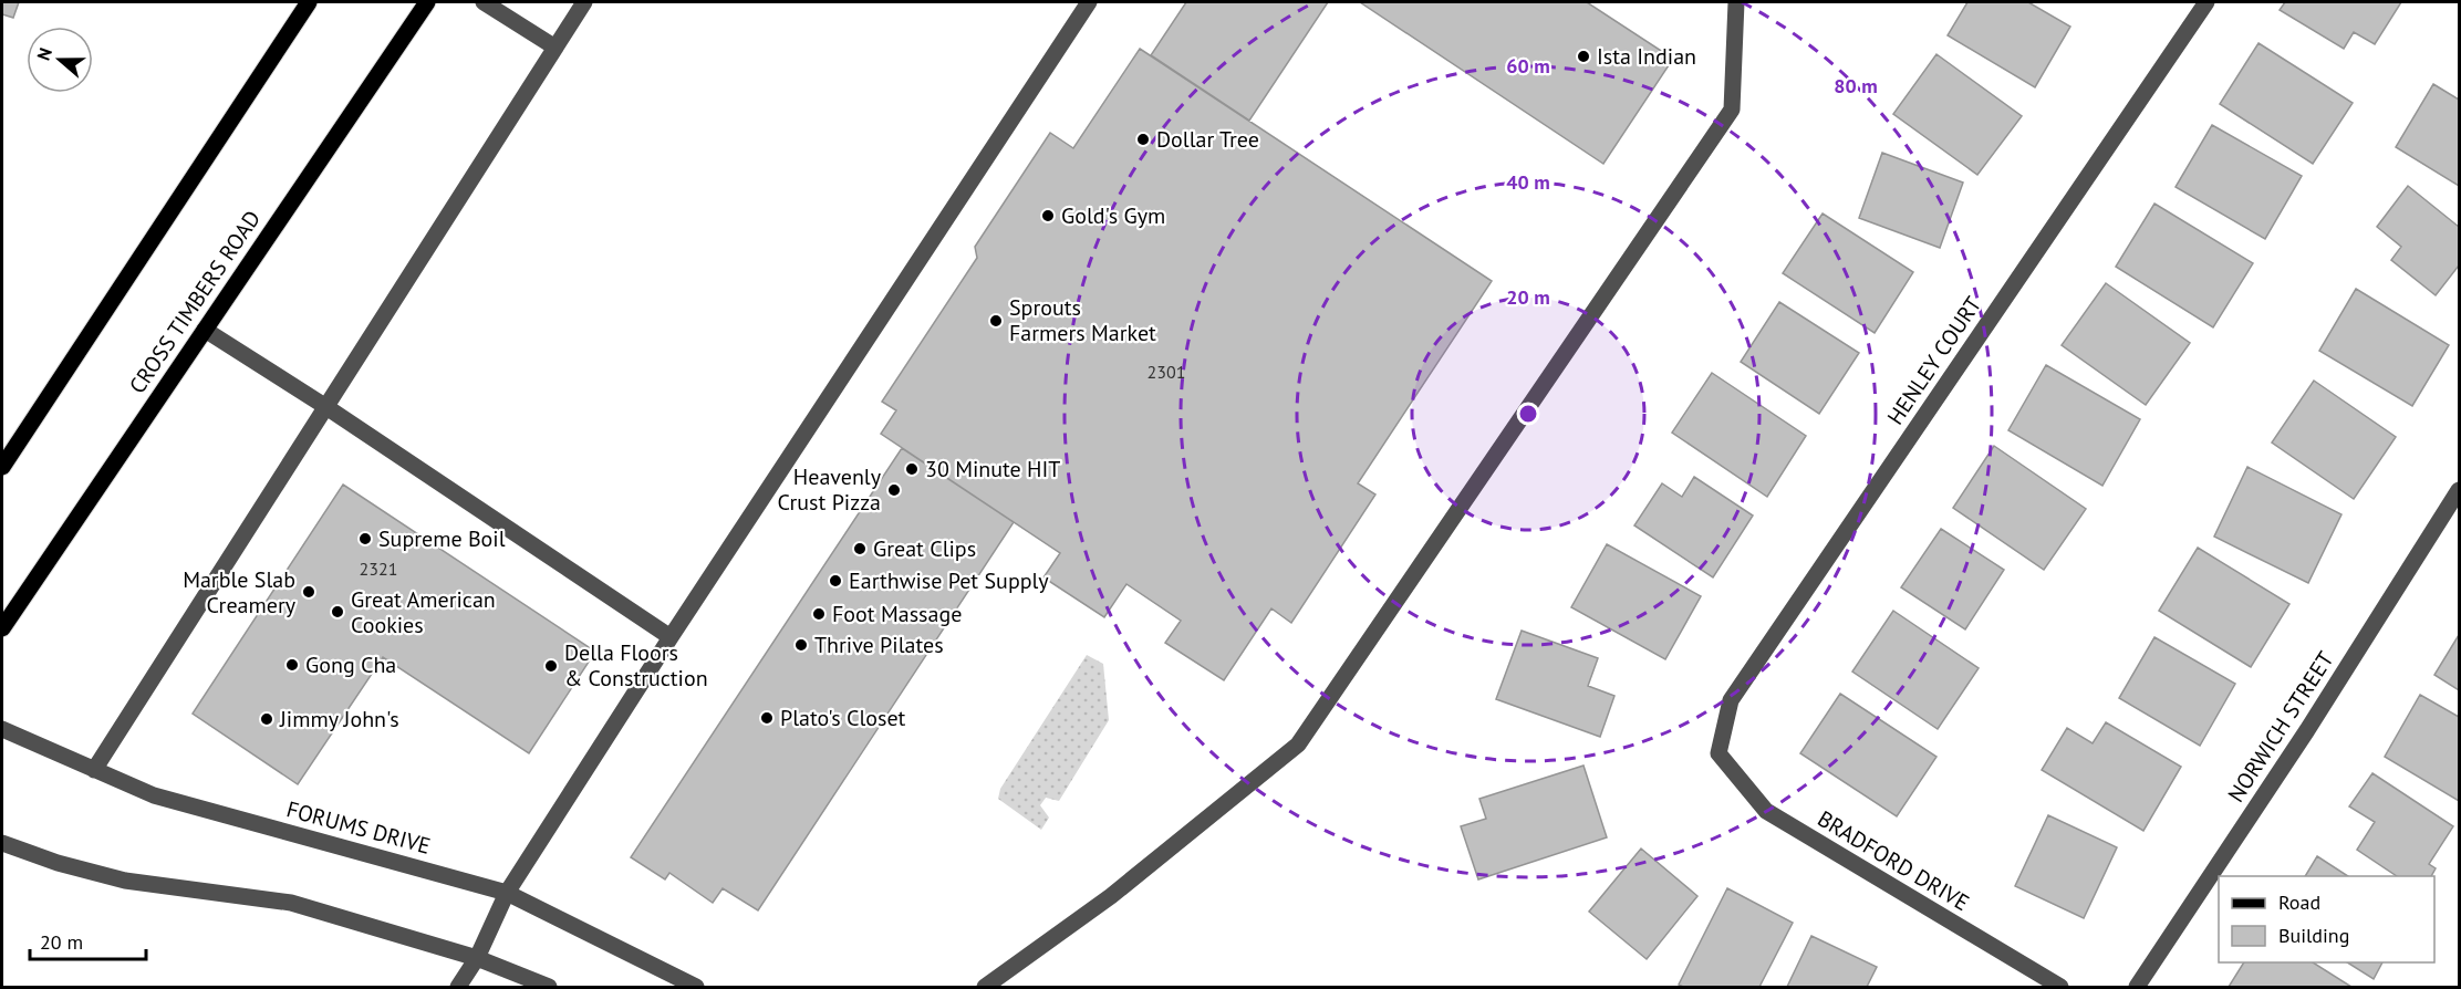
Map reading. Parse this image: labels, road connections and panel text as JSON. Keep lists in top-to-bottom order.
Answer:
{
  "streets": {
    "main road": ["CROSS TIMBERS ROAD"],
    "street": [
      "HENLEY COURT",
      "NORWICH STREET",
      "FORUMS DRIVE",
      "BRADFORD DRIVE"
    ]
  },
  "crossings": [
    ["HENLEY COURT", "BRADFORD DRIVE"]
  ],
  "places": [
    "Ista Indian",
    "Dollar Tree",
    "Gold's Gym",
    "Sprouts Farmers Market",
    "30 Minute HIT",
    "Heavenly Crust Pizza",
    "Supreme Boil",
    "Great Clips",
    "Earthwise Pet Supply",
    "Marble Slab Creamery",
    "Great American Cookies",
    "Foot Massage",
    "Thrive Pilates",
    "Gong Cha",
    "Della Floors & Construction",
    "Plato's Closet",
    "Jimmy John's"
  ],
  "house_numbers": ["2301", "2321"],
  "legend": ["Road", "Building"],
  "scale_bar": "20 m",
  "north": "left",
  "rings": [
    "60 m",
    "80 m",
    "40 m",
    "20 m"
  ]
}
